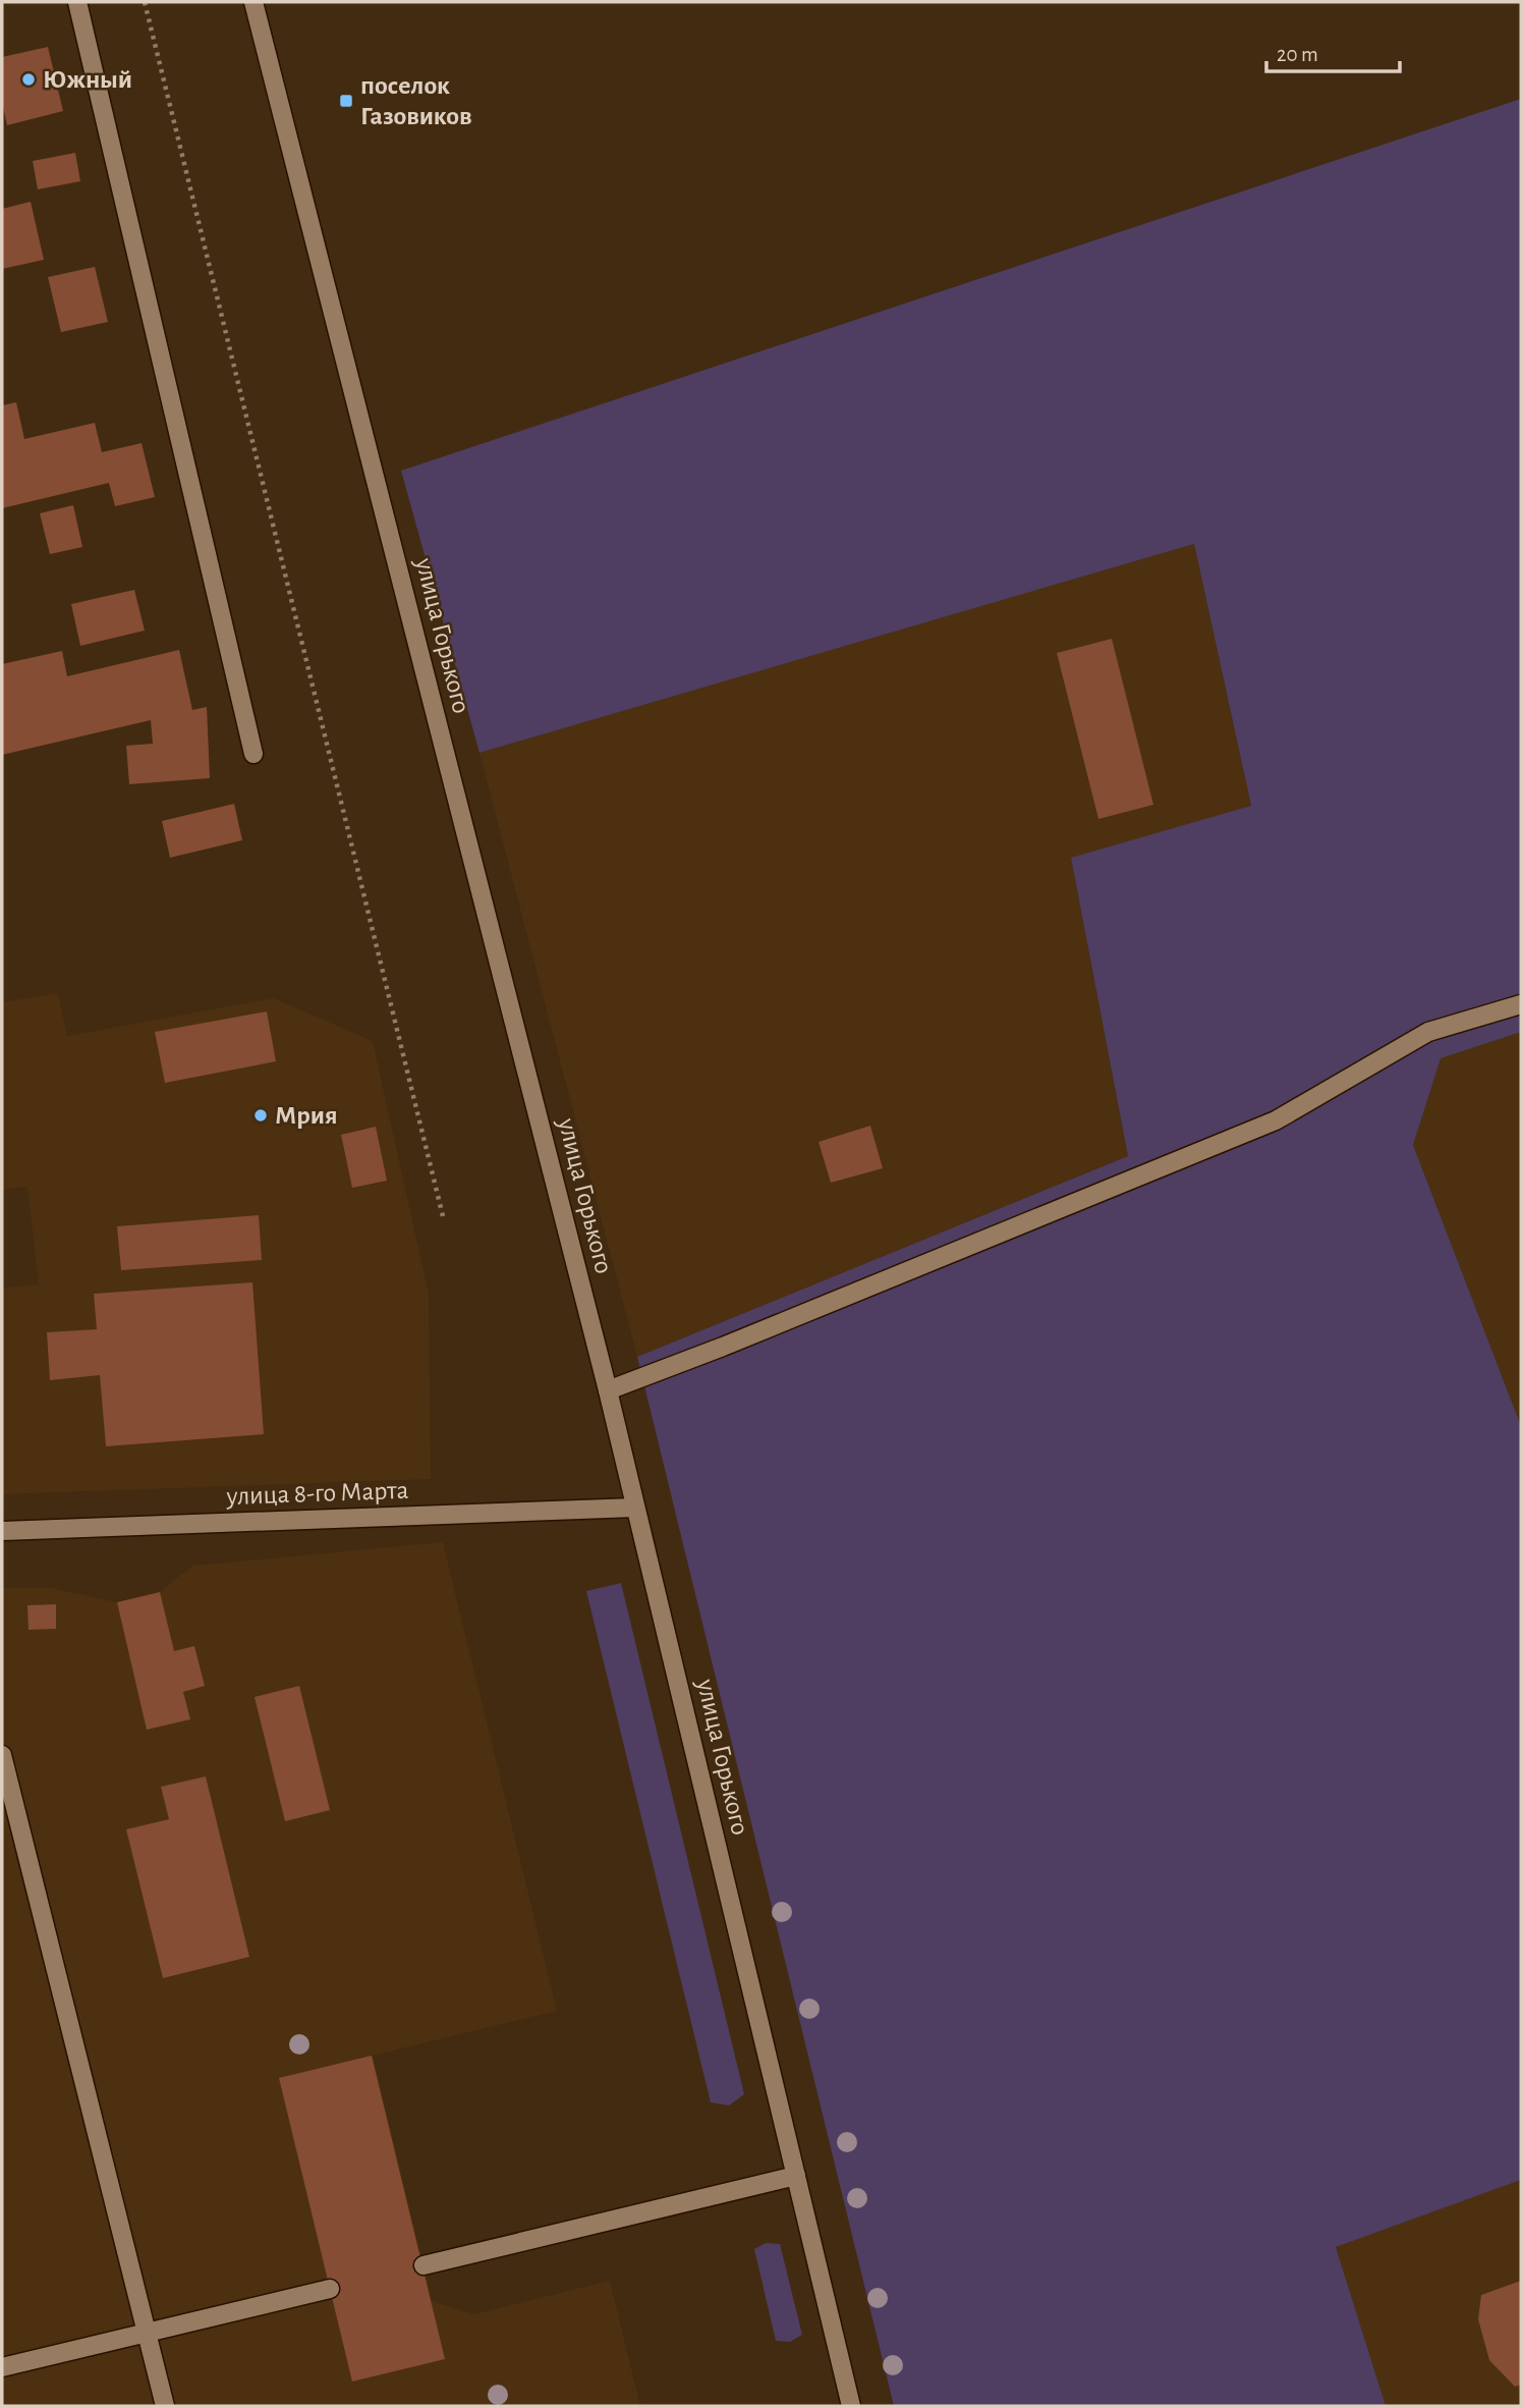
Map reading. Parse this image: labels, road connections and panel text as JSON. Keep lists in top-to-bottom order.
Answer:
{
  "streets": {
    "main road": ["улица Горького", "улица 8-го Марта"]
  },
  "crossings": [
    ["улица Горького", "улица 8-го Марта"]
  ],
  "places": {
    "other": ["Южный", "Мрия"],
    "transit": ["поселок Газовиков"]
  },
  "scale_bar": "20 m"
}
